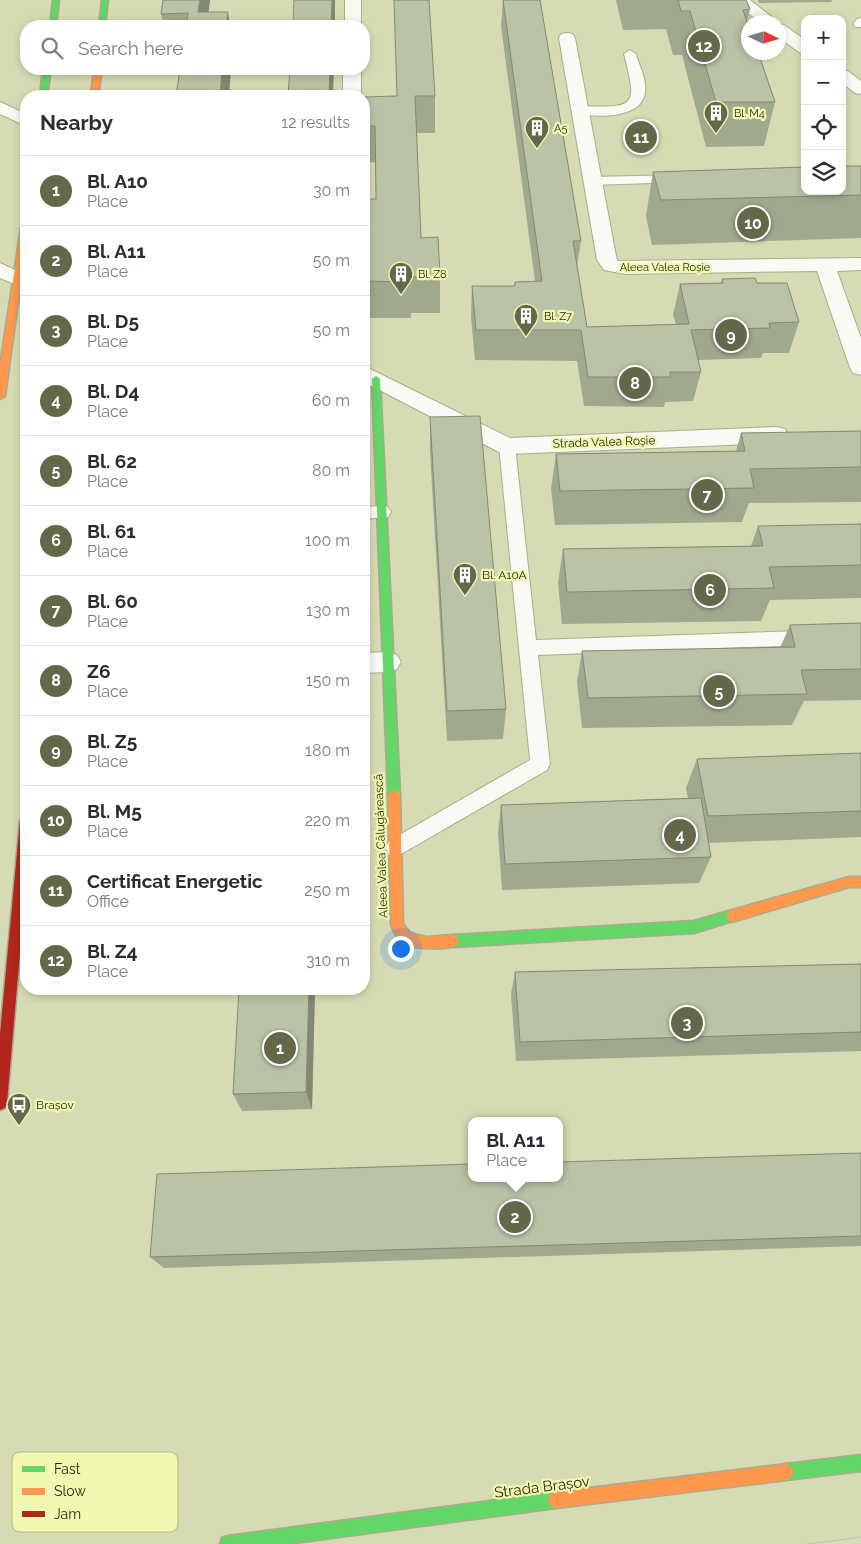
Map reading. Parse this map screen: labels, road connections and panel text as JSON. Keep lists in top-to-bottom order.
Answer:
{
  "streets": {
    "main road": ["Aleea Valea Călugărească", "Strada Brașov"],
    "street": ["Aleea Valea Roșie", "Strada Valea Roșie"]
  },
  "crossings": [
    ["Strada Valea Roșie", "Aleea Valea Călugărească"]
  ],
  "places": {
    "building": [
      "Bl. M4",
      "A5",
      "Bl. Z8",
      "Bl. Z7",
      "Bl. A10A"
    ],
    "bus stop": ["Brașov"]
  },
  "legend": ["Fast", "Slow", "Jam"],
  "north": "right",
  "page": {
    "map_buttons": ["+", "−"],
    "search": "Search here",
    "pins": [
      "12",
      "11",
      "10",
      "9",
      "8",
      "7",
      "6",
      "5",
      "4",
      "3",
      "1",
      "2"
    ],
    "heading": ["Nearby", "12 results"],
    "list": [
      {
        "mark": "1",
        "name": "Bl. A10",
        "note": "Place",
        "value": "30 m"
      },
      {
        "mark": "2",
        "name": "Bl. A11",
        "note": "Place",
        "value": "50 m"
      },
      {
        "mark": "3",
        "name": "Bl. D5",
        "note": "Place",
        "value": "50 m"
      },
      {
        "mark": "4",
        "name": "Bl. D4",
        "note": "Place",
        "value": "60 m"
      },
      {
        "mark": "5",
        "name": "Bl. 62",
        "note": "Place",
        "value": "80 m"
      },
      {
        "mark": "6",
        "name": "Bl. 61",
        "note": "Place",
        "value": "100 m"
      },
      {
        "mark": "7",
        "name": "Bl. 60",
        "note": "Place",
        "value": "130 m"
      },
      {
        "mark": "8",
        "name": "Z6",
        "note": "Place",
        "value": "150 m"
      },
      {
        "mark": "9",
        "name": "Bl. Z5",
        "note": "Place",
        "value": "180 m"
      },
      {
        "mark": "10",
        "name": "Bl. M5",
        "note": "Place",
        "value": "220 m"
      },
      {
        "mark": "11",
        "name": "Certificat Energetic",
        "note": "Office",
        "value": "250 m"
      },
      {
        "mark": "12",
        "name": "Bl. Z4",
        "note": "Place",
        "value": "310 m"
      }
    ],
    "popup": ["Bl. A11", "Place"]
  }
}
